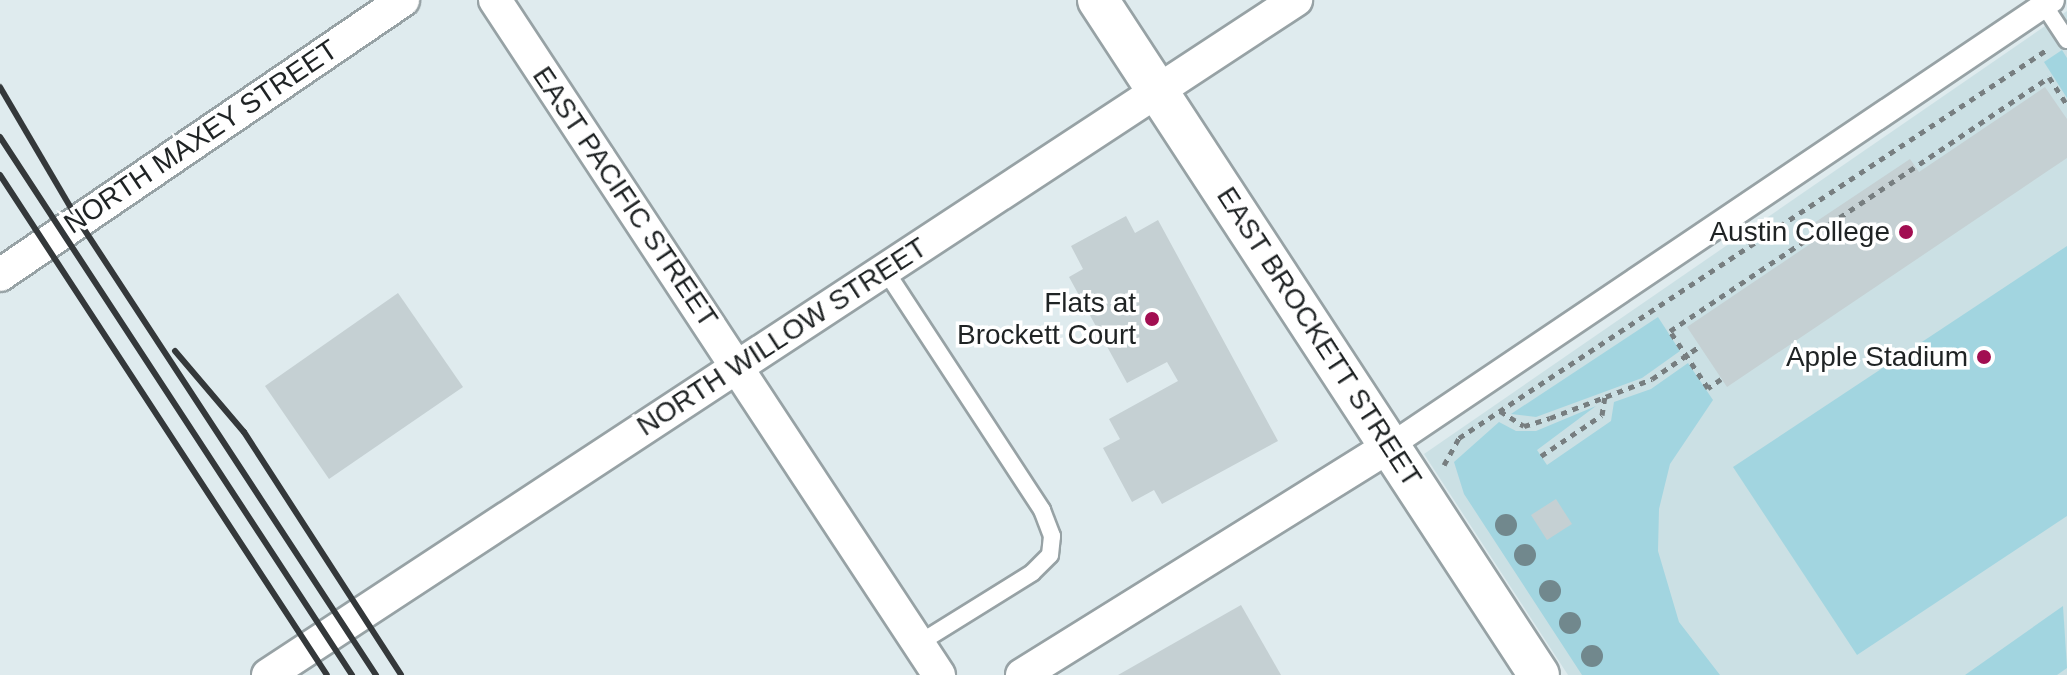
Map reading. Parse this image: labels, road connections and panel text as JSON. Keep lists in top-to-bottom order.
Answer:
{
  "streets": {
    "street": [
      "NORTH MAXEY STREET",
      "EAST PACIFIC STREET",
      "NORTH WILLOW STREET",
      "EAST BROCKETT STREET"
    ]
  },
  "crossings": [
    ["EAST PACIFIC STREET", "NORTH WILLOW STREET"],
    ["NORTH WILLOW STREET", "EAST BROCKETT STREET"]
  ],
  "places": ["Austin College", "Flats at Brockett Court", "Apple Stadium"]
}
